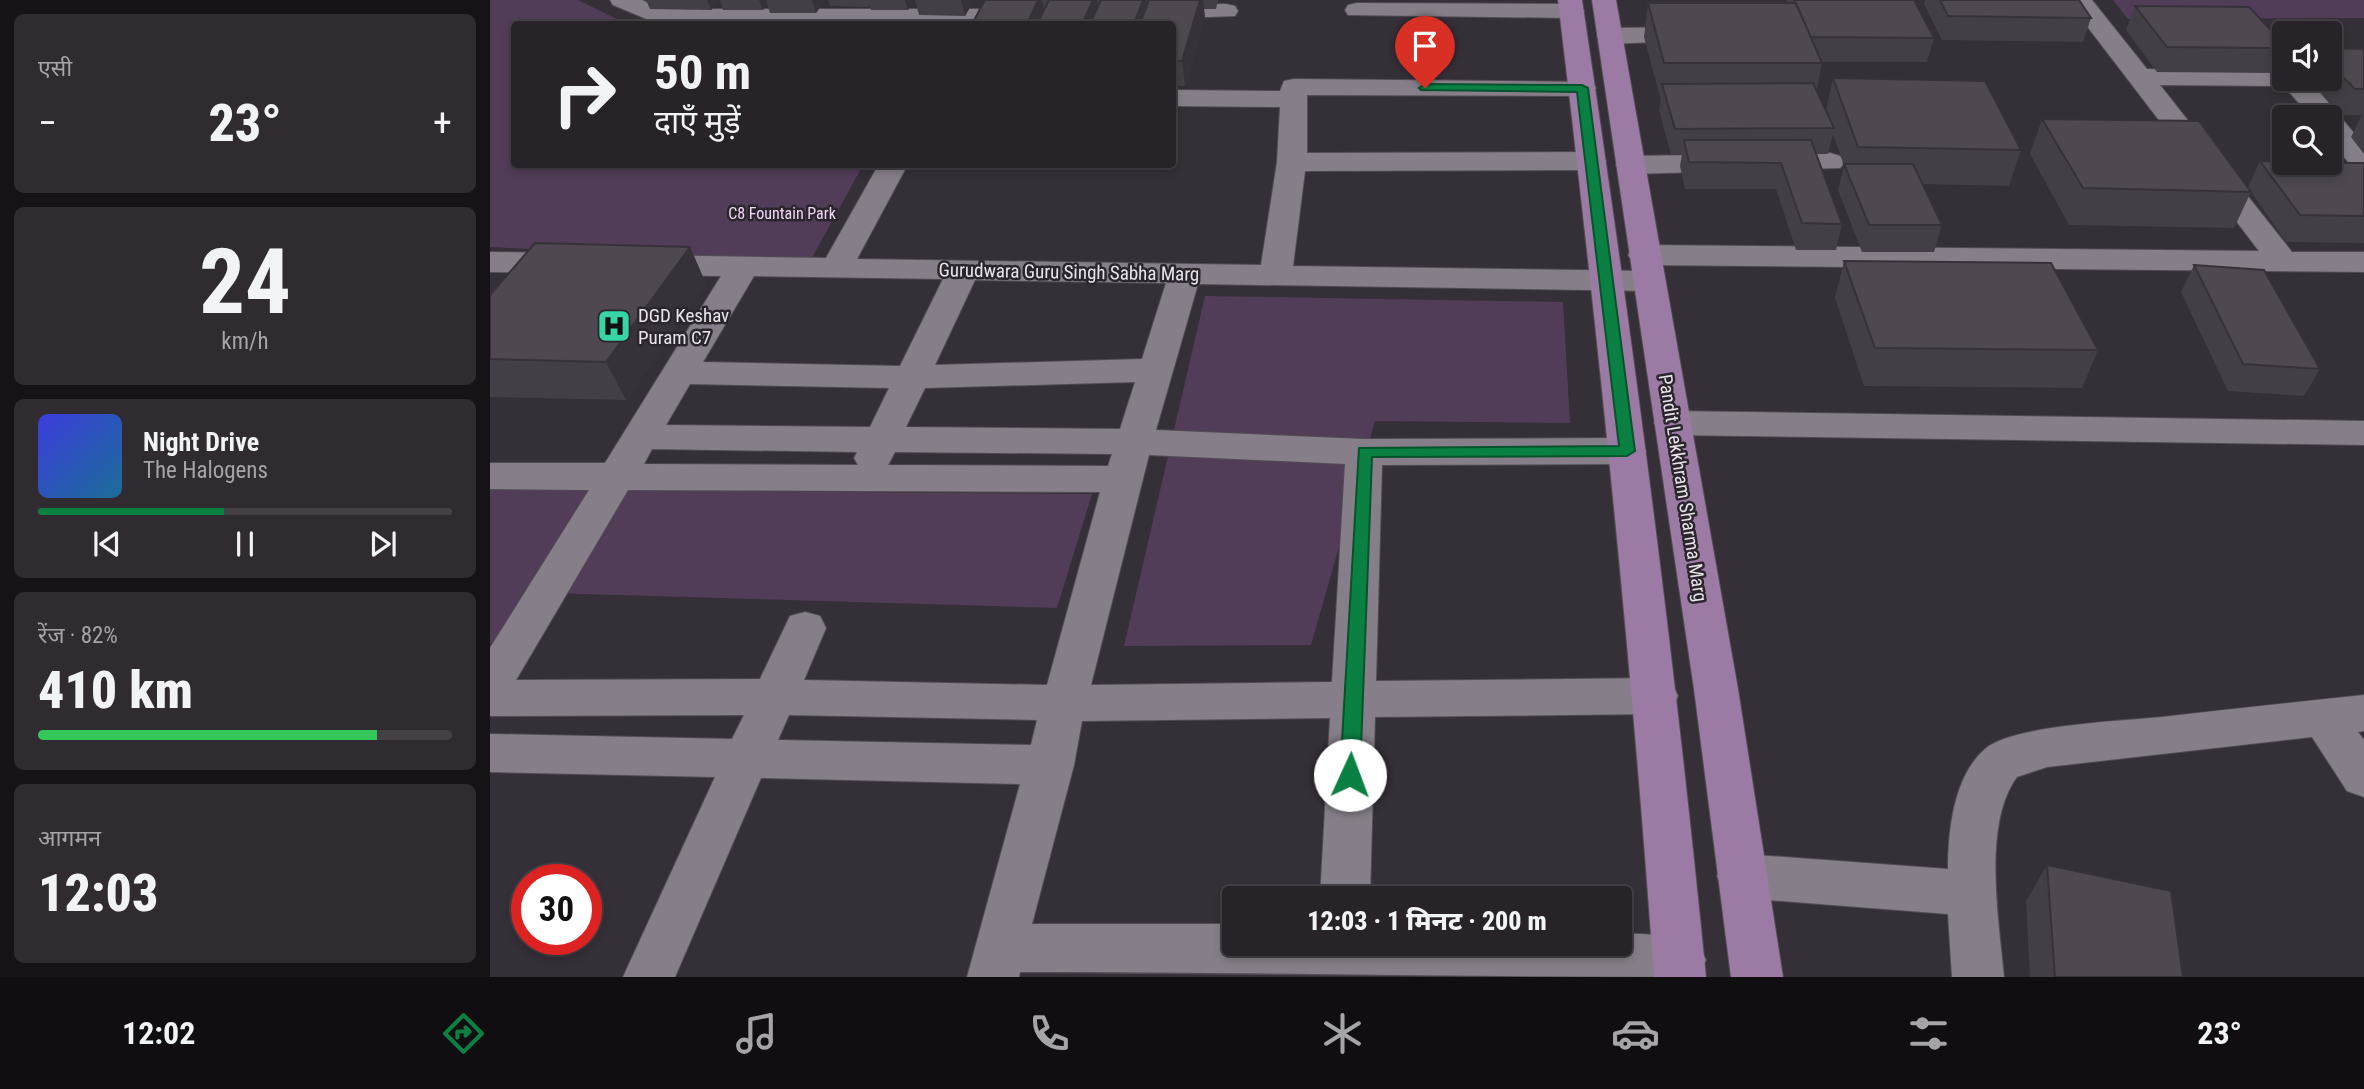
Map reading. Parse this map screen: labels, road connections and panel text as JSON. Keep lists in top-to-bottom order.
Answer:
{
  "streets": {
    "main road": ["Pandit Lekkhram Sharma Marg"],
    "street": ["Gurudwara Guru Singh Sabha Marg"]
  },
  "crossings": [
    ["Gurudwara Guru Singh Sabha Marg", "Pandit Lekkhram Sharma Marg"]
  ],
  "parks": ["C8 Fountain Park"],
  "places": {
    "hospital": ["DGD Keshav Puram C7"]
  },
  "page": {
    "tile": [
      "एसी",
      ["24", "km/h"],
      ["रेंज · 82%", "410 km"],
      ["आगमन", "12:03"]
    ],
    "turn": ["50 m", "दाएँ मुड़ें"],
    "heat": ["−", "23°", "+"],
    "song": ["Night Drive", "The Halogens"],
    "limit": "30",
    "trip": "12:03 · 1 मिनट · 200 m",
    "tabs": ["12:02", "23°"]
  }
}
